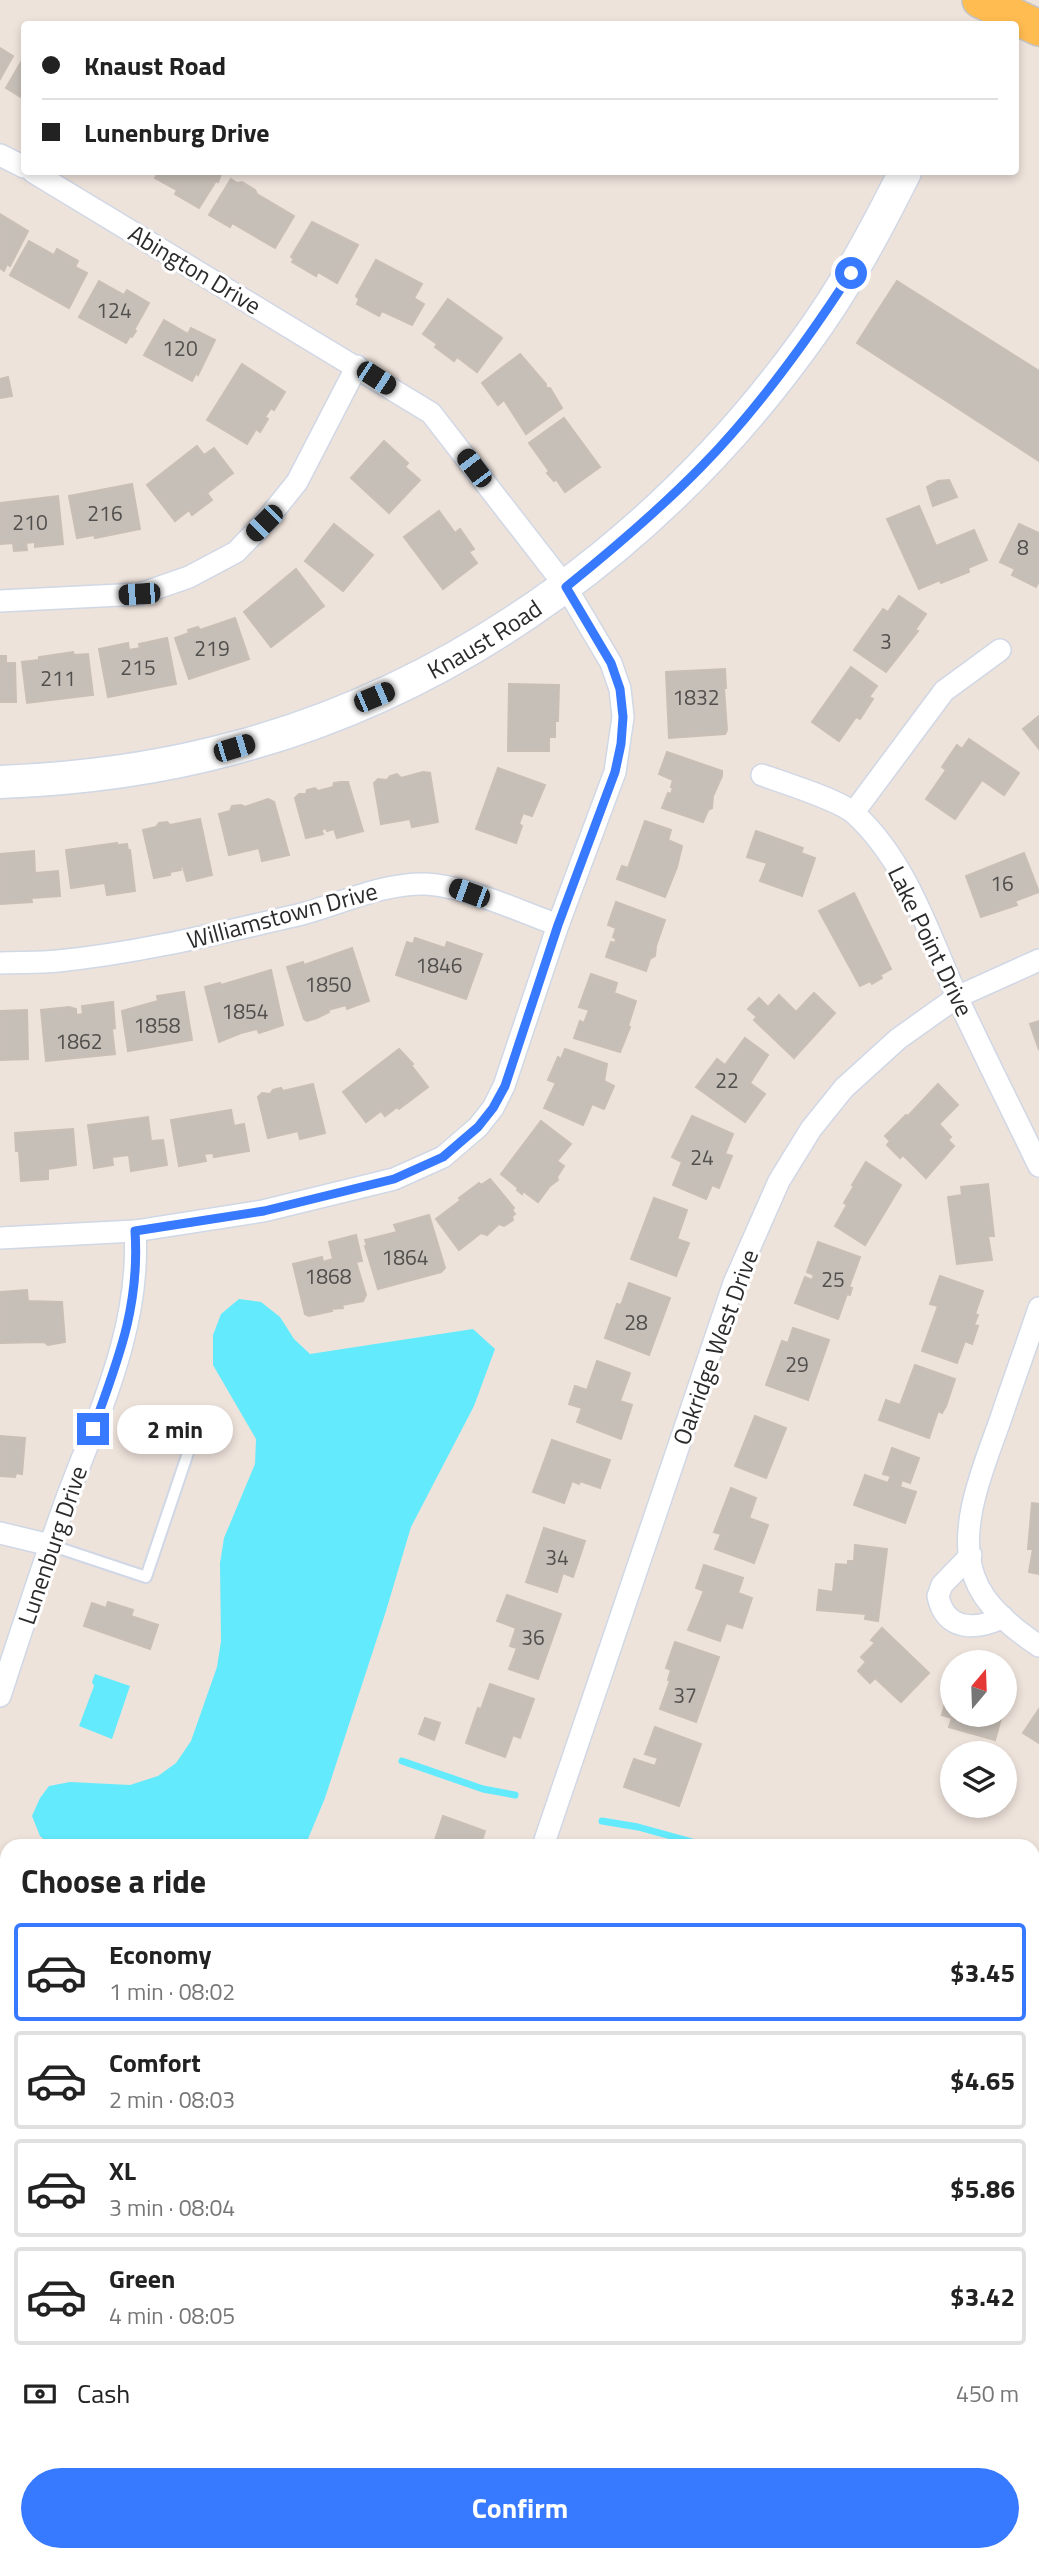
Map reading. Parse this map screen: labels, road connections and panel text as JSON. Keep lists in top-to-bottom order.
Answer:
{
  "streets": {
    "main road": ["Knaust Road"],
    "street": [
      "Abington Drive",
      "Williamstown Drive",
      "Lake Point Drive",
      "Oakridge West Drive",
      "Lunenburg Drive"
    ]
  },
  "crossings": [
    ["Abington Drive", "Knaust Road"],
    ["Lake Point Drive", "Oakridge West Drive"]
  ],
  "house_numbers": [
    "124",
    "120",
    "216",
    "210",
    "8",
    "3",
    "219",
    "215",
    "211",
    "1832",
    "16",
    "1846",
    "1850",
    "1854",
    "1858",
    "1862",
    "22",
    "24",
    "1864",
    "1868",
    "25",
    "28",
    "29",
    "34",
    "36",
    "37"
  ],
  "north": "top",
  "page": {
    "banner": ["Knaust Road", "Lunenburg Drive"],
    "bubble": "2 min",
    "heading": "Choose a ride",
    "list": [
      {
        "name": "Economy",
        "note": "1 min · 08:02",
        "value": "$3.45"
      },
      {
        "name": "Comfort",
        "note": "2 min · 08:03",
        "value": "$4.65"
      },
      {
        "name": "XL",
        "note": "3 min · 08:04",
        "value": "$5.86"
      },
      {
        "name": "Green",
        "note": "4 min · 08:05",
        "value": "$3.42"
      }
    ],
    "pay": ["Cash", "450 m"],
    "buttons": "Confirm"
  }
}
